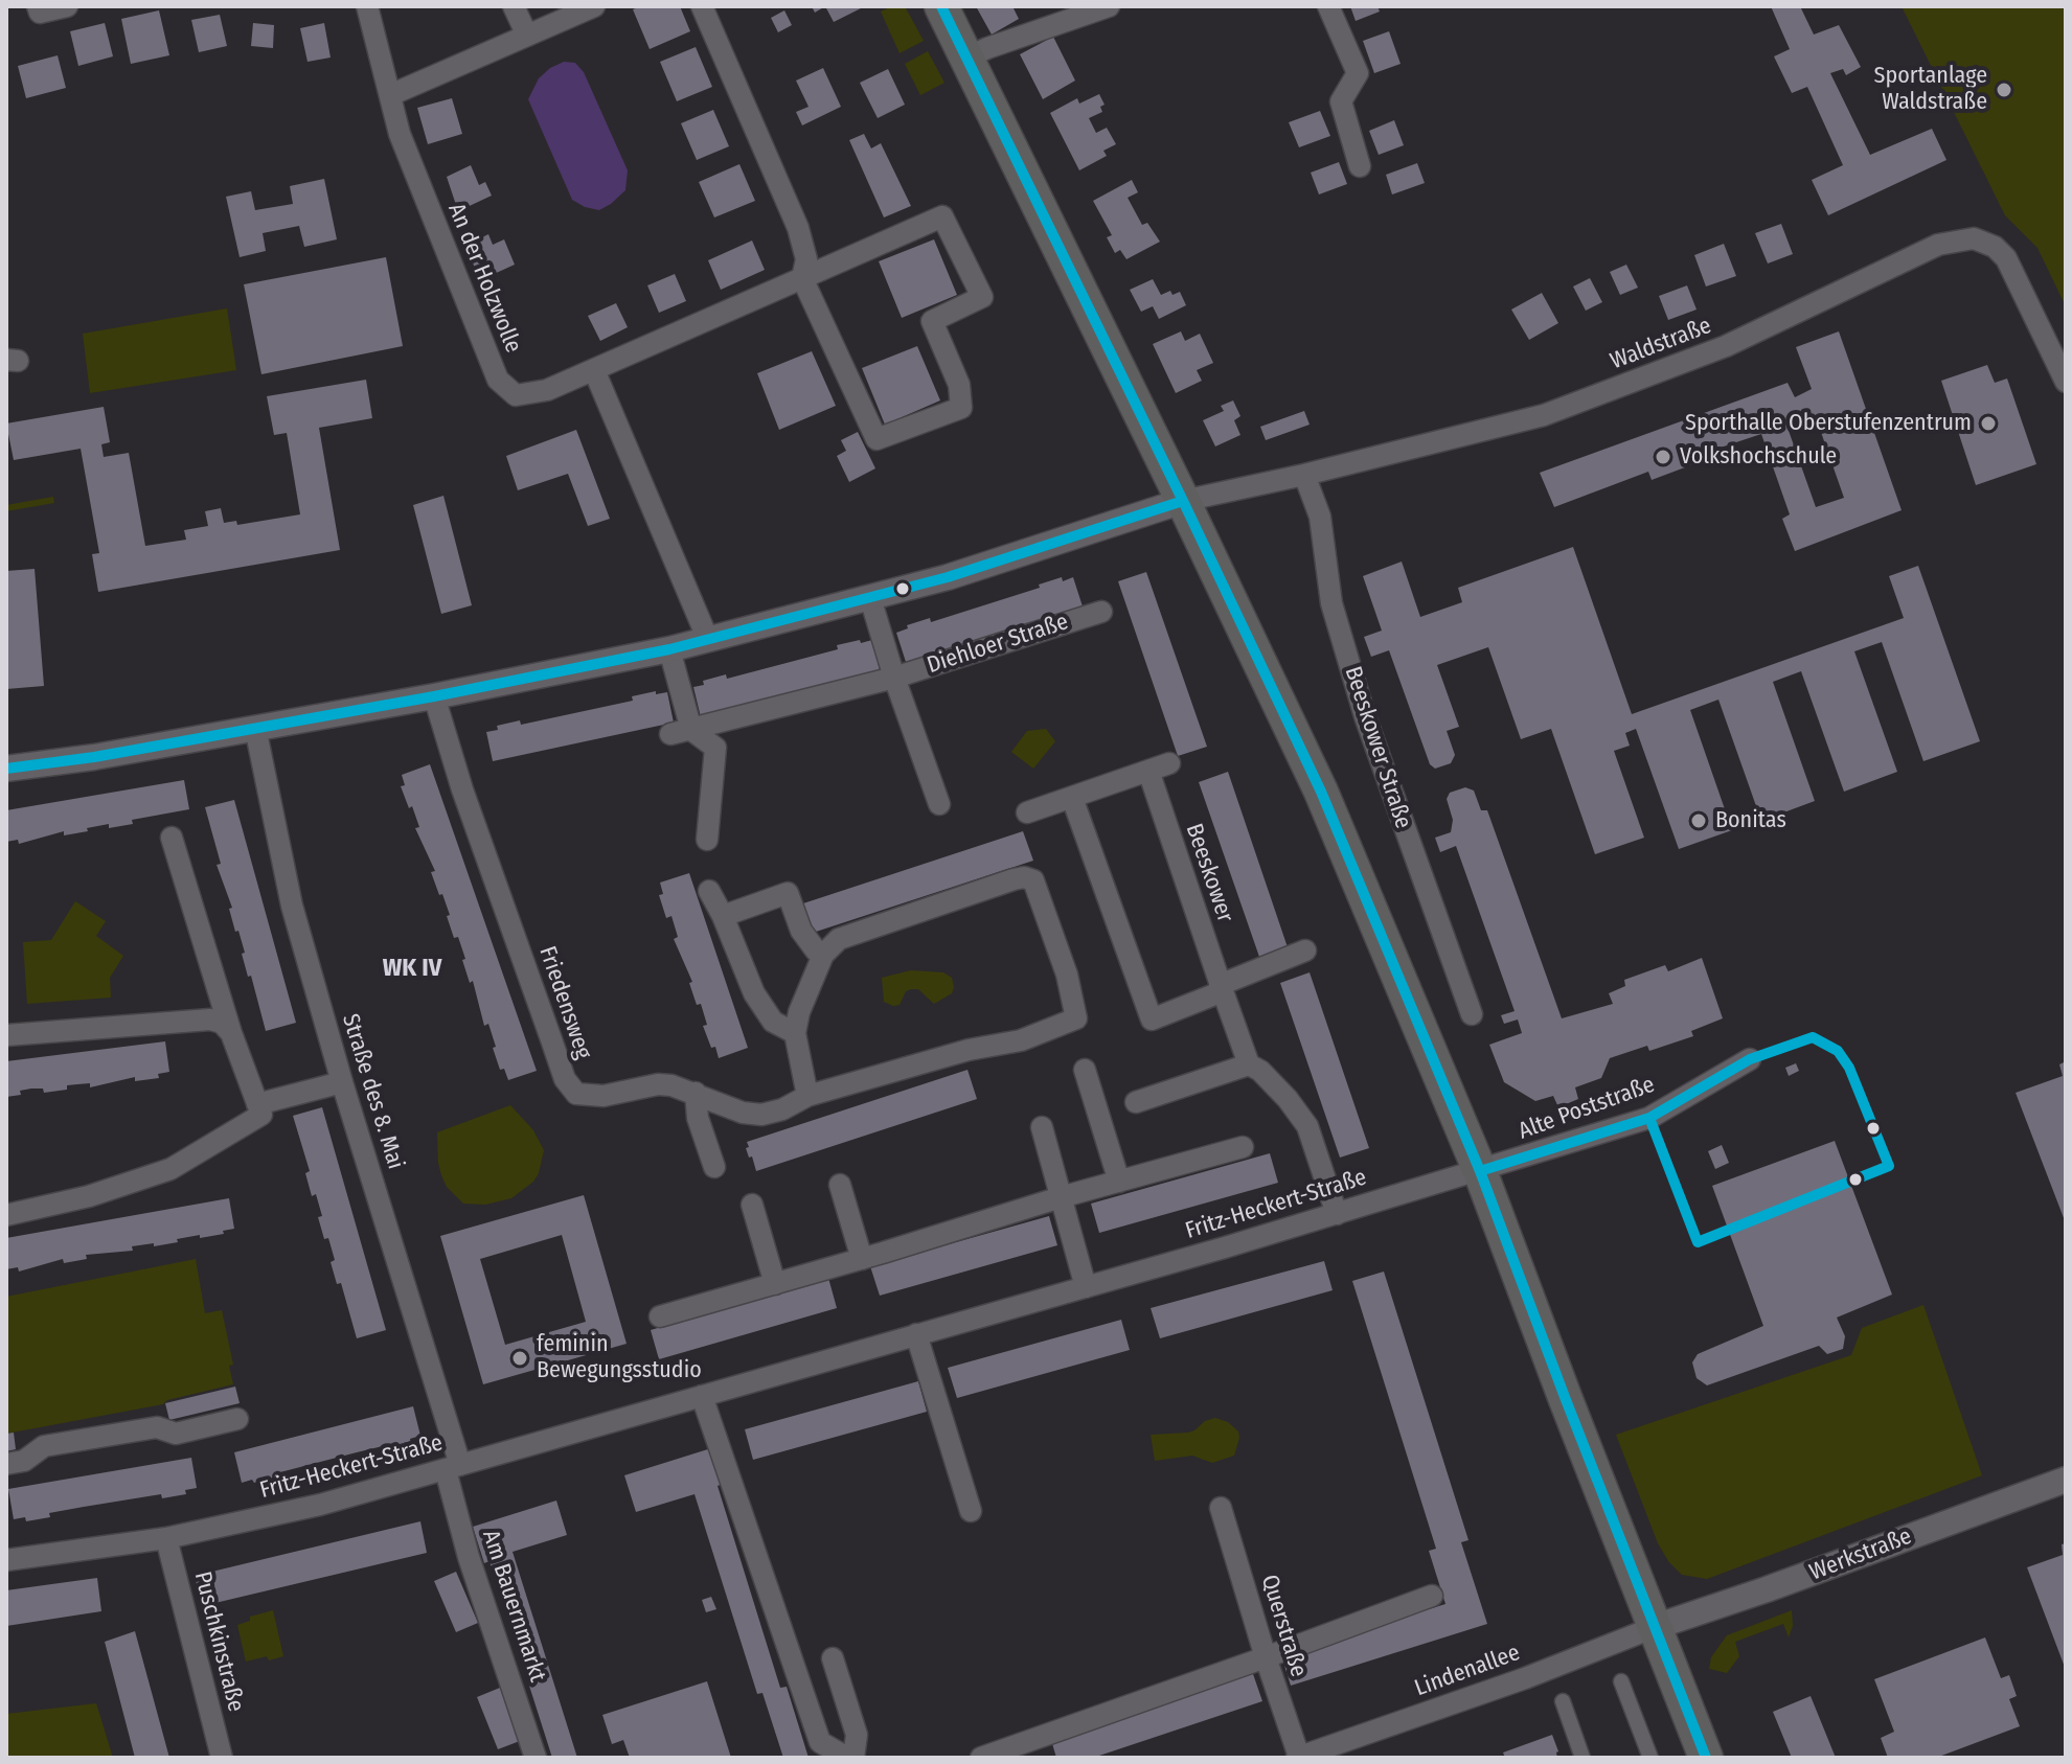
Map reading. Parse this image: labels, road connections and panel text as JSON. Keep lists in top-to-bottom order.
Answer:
{
  "streets": {
    "street": [
      "An der Holzwolle",
      "Waldstraße",
      "Diehloer Straße",
      "Beeskower Straße",
      "Beeskower",
      "Friedensweg",
      "Straße des 8. Mai",
      "Alte Poststraße",
      "Fritz-Heckert-Straße",
      "Werkstraße",
      "Am Bauernmarkt",
      "Querstraße",
      "Puschkinstraße",
      "Lindenallee"
    ]
  },
  "crossings": [
    ["Waldstraße", "Beeskower Straße"],
    ["Straße des 8. Mai", "Fritz-Heckert-Straße"],
    ["Straße des 8. Mai", "Am Bauernmarkt"],
    ["Alte Poststraße", "Fritz-Heckert-Straße"],
    ["Fritz-Heckert-Straße", "Am Bauernmarkt"],
    ["Fritz-Heckert-Straße", "Puschkinstraße"],
    ["Werkstraße", "Lindenallee"],
    ["Querstraße", "Lindenallee"]
  ],
  "districts": ["WK IV"],
  "places": [
    "Sportanlage Waldstraße",
    "Sporthalle Oberstufenzentrum",
    "Volkshochschule",
    "Bonitas",
    "feminin Bewegungsstudio"
  ]
}
